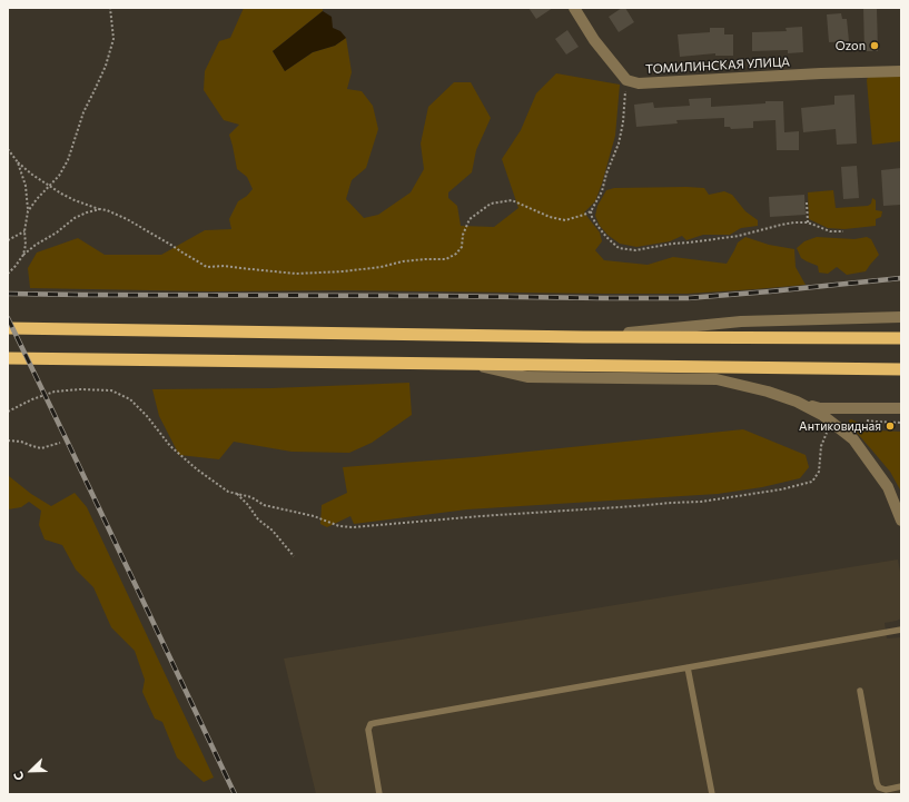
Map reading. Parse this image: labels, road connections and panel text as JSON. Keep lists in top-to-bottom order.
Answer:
{
  "streets": {
    "street": ["ТОМИЛИНСКАЯ УЛИЦА"]
  },
  "places": ["Ozon", "Антиковидная"],
  "north": "bottom left"
}
